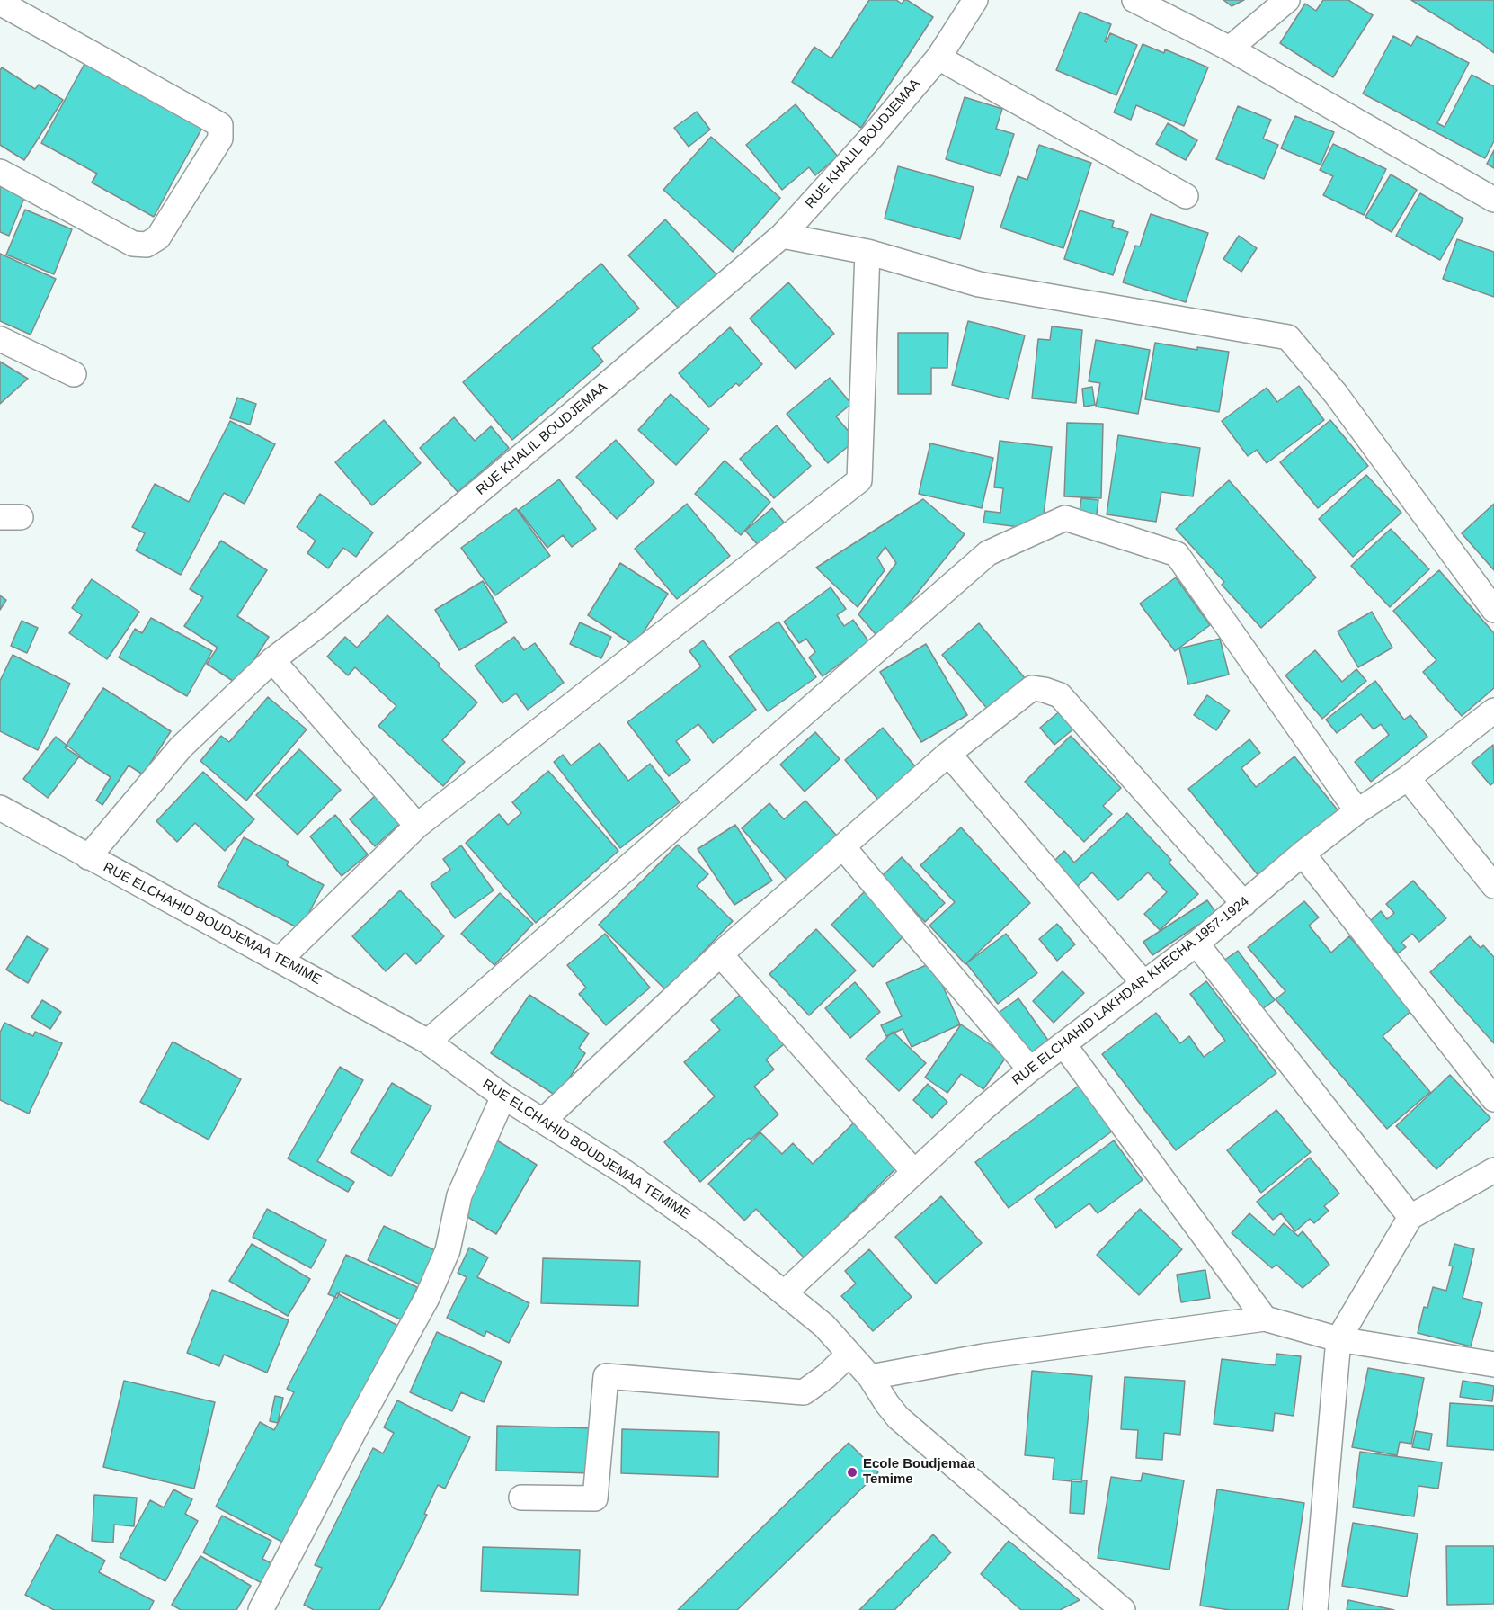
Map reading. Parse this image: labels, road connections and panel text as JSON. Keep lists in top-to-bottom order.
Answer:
{
  "streets": {
    "street": ["RUE KHALIL BOUDJEMAA", "RUE ELCHAHID BOUDJEMAA TEMIME", "RUE ELCHAHID LAKHDAR KHECHA 1957-1924"]
  },
  "crossings": [
    ["RUE KHALIL BOUDJEMAA", "RUE ELCHAHID BOUDJEMAA TEMIME"],
    ["RUE ELCHAHID BOUDJEMAA TEMIME", "RUE ELCHAHID LAKHDAR KHECHA 1957-1924"]
  ],
  "places": ["Ecole Boudjemaa Temime"]
}
